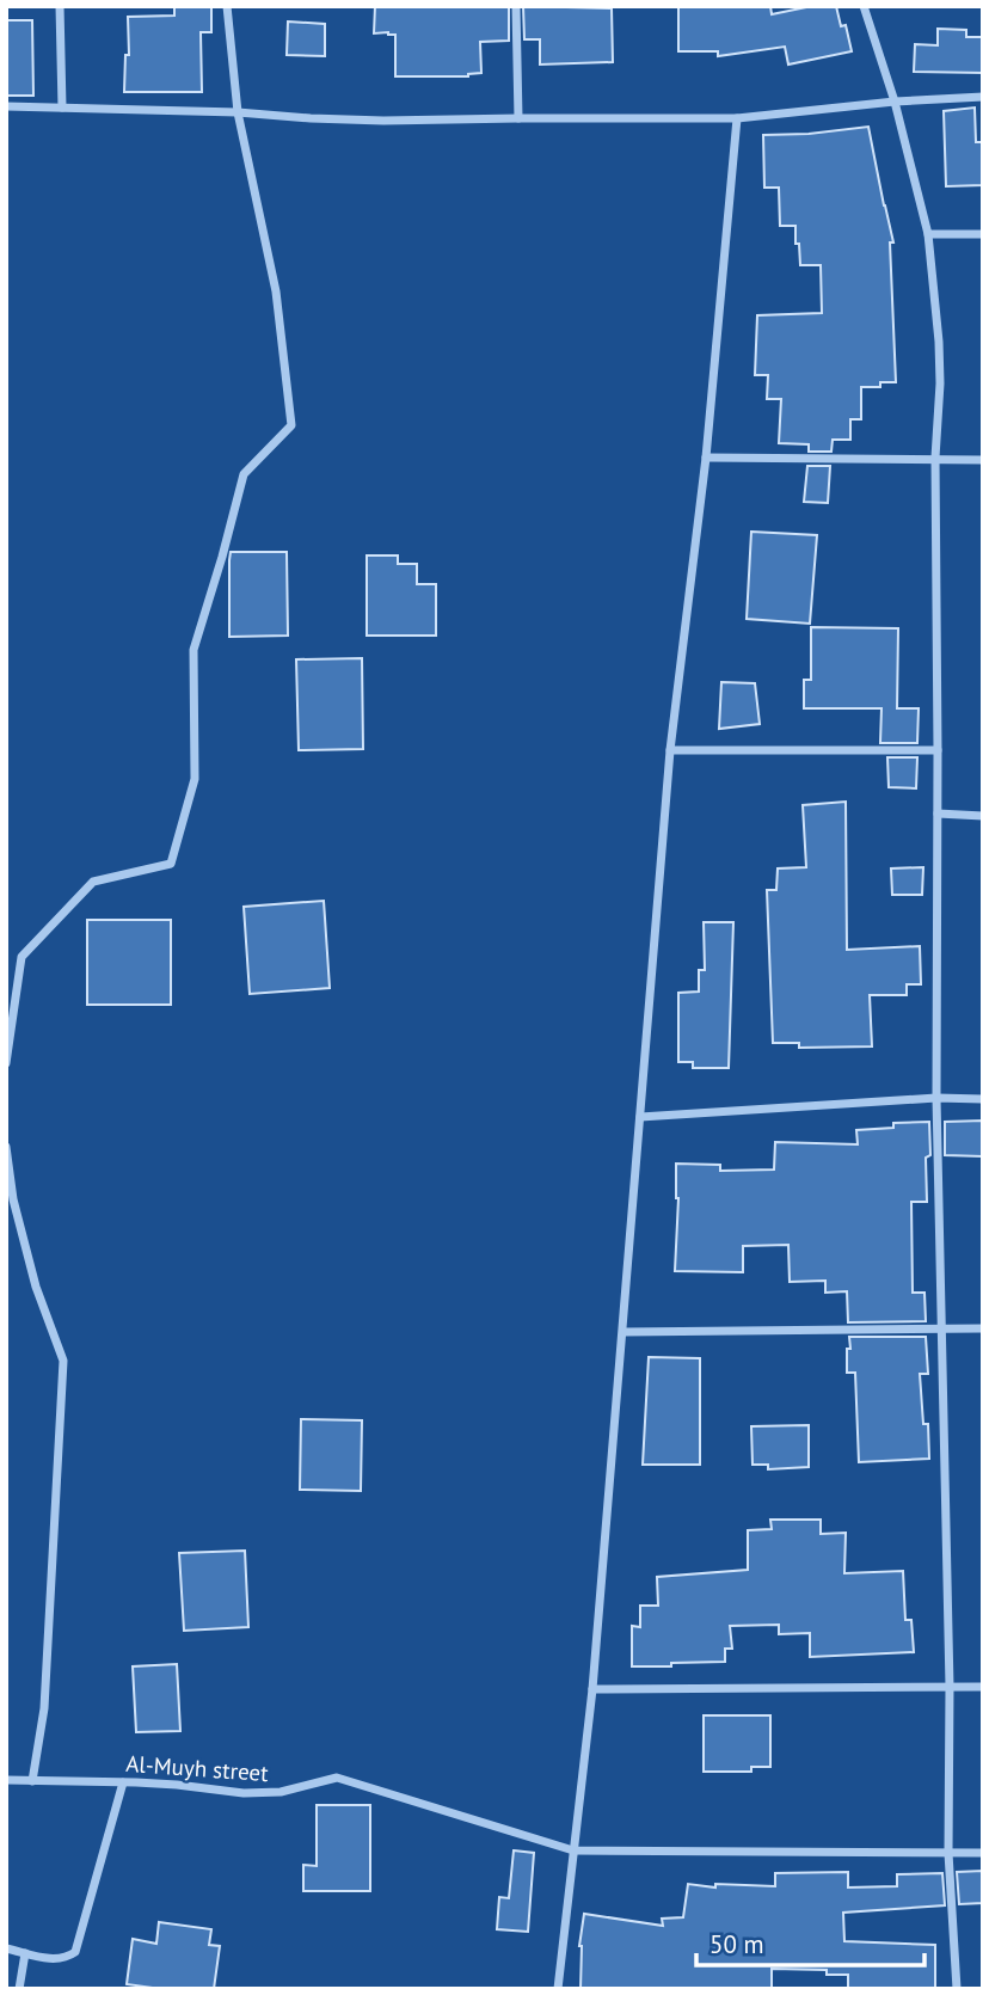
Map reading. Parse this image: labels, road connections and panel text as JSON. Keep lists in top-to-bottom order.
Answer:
{
  "streets": {
    "street": ["Al-Muyh street"]
  },
  "scale_bar": "50 m"
}
